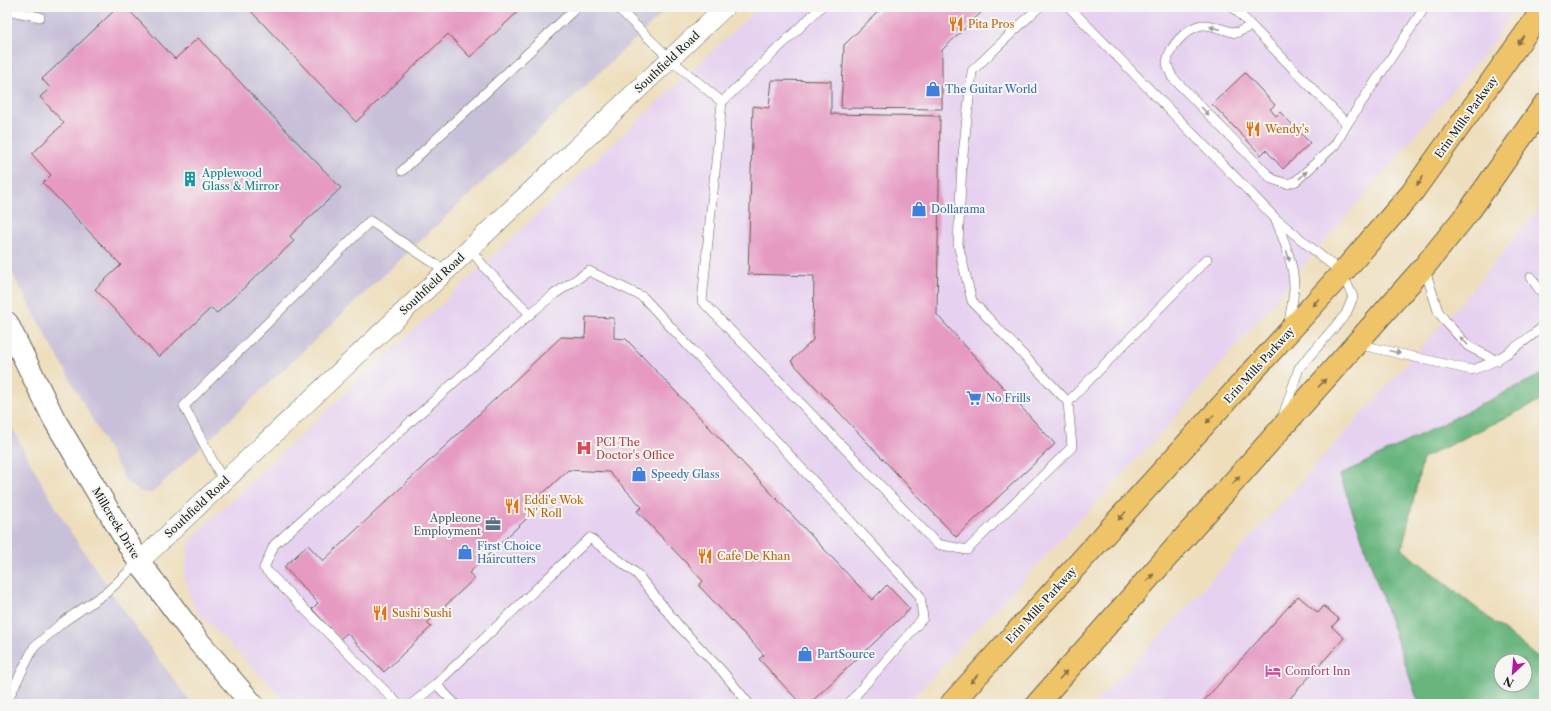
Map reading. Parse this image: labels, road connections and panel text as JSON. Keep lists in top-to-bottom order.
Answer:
{
  "streets": {
    "main road": ["Erin Mills Parkway"],
    "street": ["Southfield Road", "Millcreek Drive"]
  },
  "crossings": [
    ["Southfield Road", "Millcreek Drive"]
  ],
  "places": {
    "restaurant": [
      "Pita Pros",
      "Wendy's",
      "Eddi'e Wok 'N' Roll",
      "Cafe De Khan",
      "Sushi Sushi"
    ],
    "shop": [
      "The Guitar World",
      "Dollarama",
      "Speedy Glass",
      "First Choice Haircutters",
      "PartSource"
    ],
    "building": ["Applewood Glass & Mirror"],
    "supermarket": ["No Frills"],
    "hospital": ["PCI The Doctor's Office"],
    "office": ["Appleone Employment"],
    "hotel": ["Comfort Inn"]
  },
  "north": "bottom left"
}
